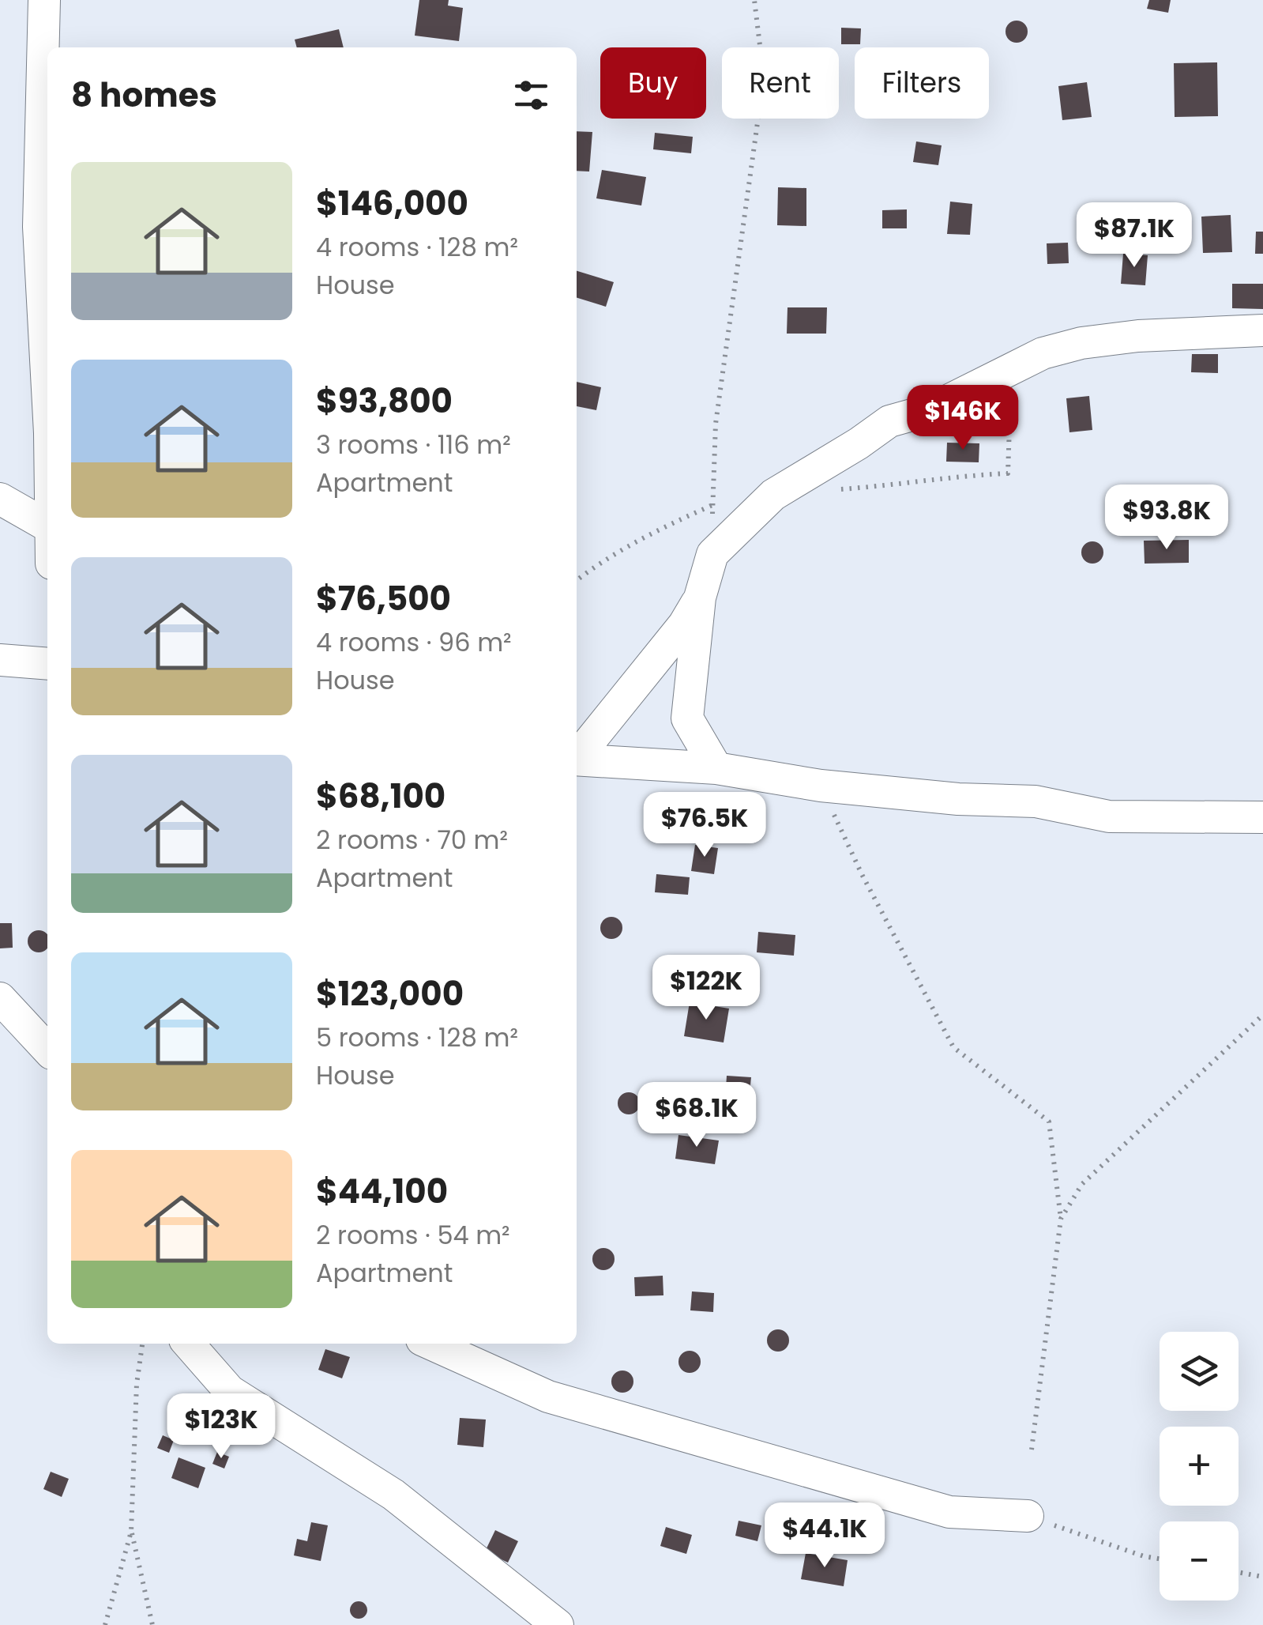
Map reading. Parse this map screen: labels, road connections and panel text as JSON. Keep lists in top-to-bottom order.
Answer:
{
  "page": {
    "chip": ["Buy", "Rent", "Filters"],
    "heading": "8 homes",
    "list": [
      {
        "name": "$146,000",
        "note": "4 rooms · 128 m² · House"
      },
      {
        "name": "$93,800",
        "note": "3 rooms · 116 m² · Apartment"
      },
      {
        "name": "$76,500",
        "note": "4 rooms · 96 m² · House"
      },
      {
        "name": "$68,100",
        "note": "2 rooms · 70 m² · Apartment"
      },
      {
        "name": "$123,000",
        "note": "5 rooms · 128 m² · House"
      },
      {
        "name": "$44,100",
        "note": "2 rooms · 54 m² · Apartment"
      }
    ],
    "price": [
      "$87.1K",
      "$146K",
      "$93.8K",
      "$76.5K",
      "$122K",
      "$68.1K",
      "$123K",
      "$44.1K"
    ],
    "map_buttons": ["+", "−"]
  }
}
